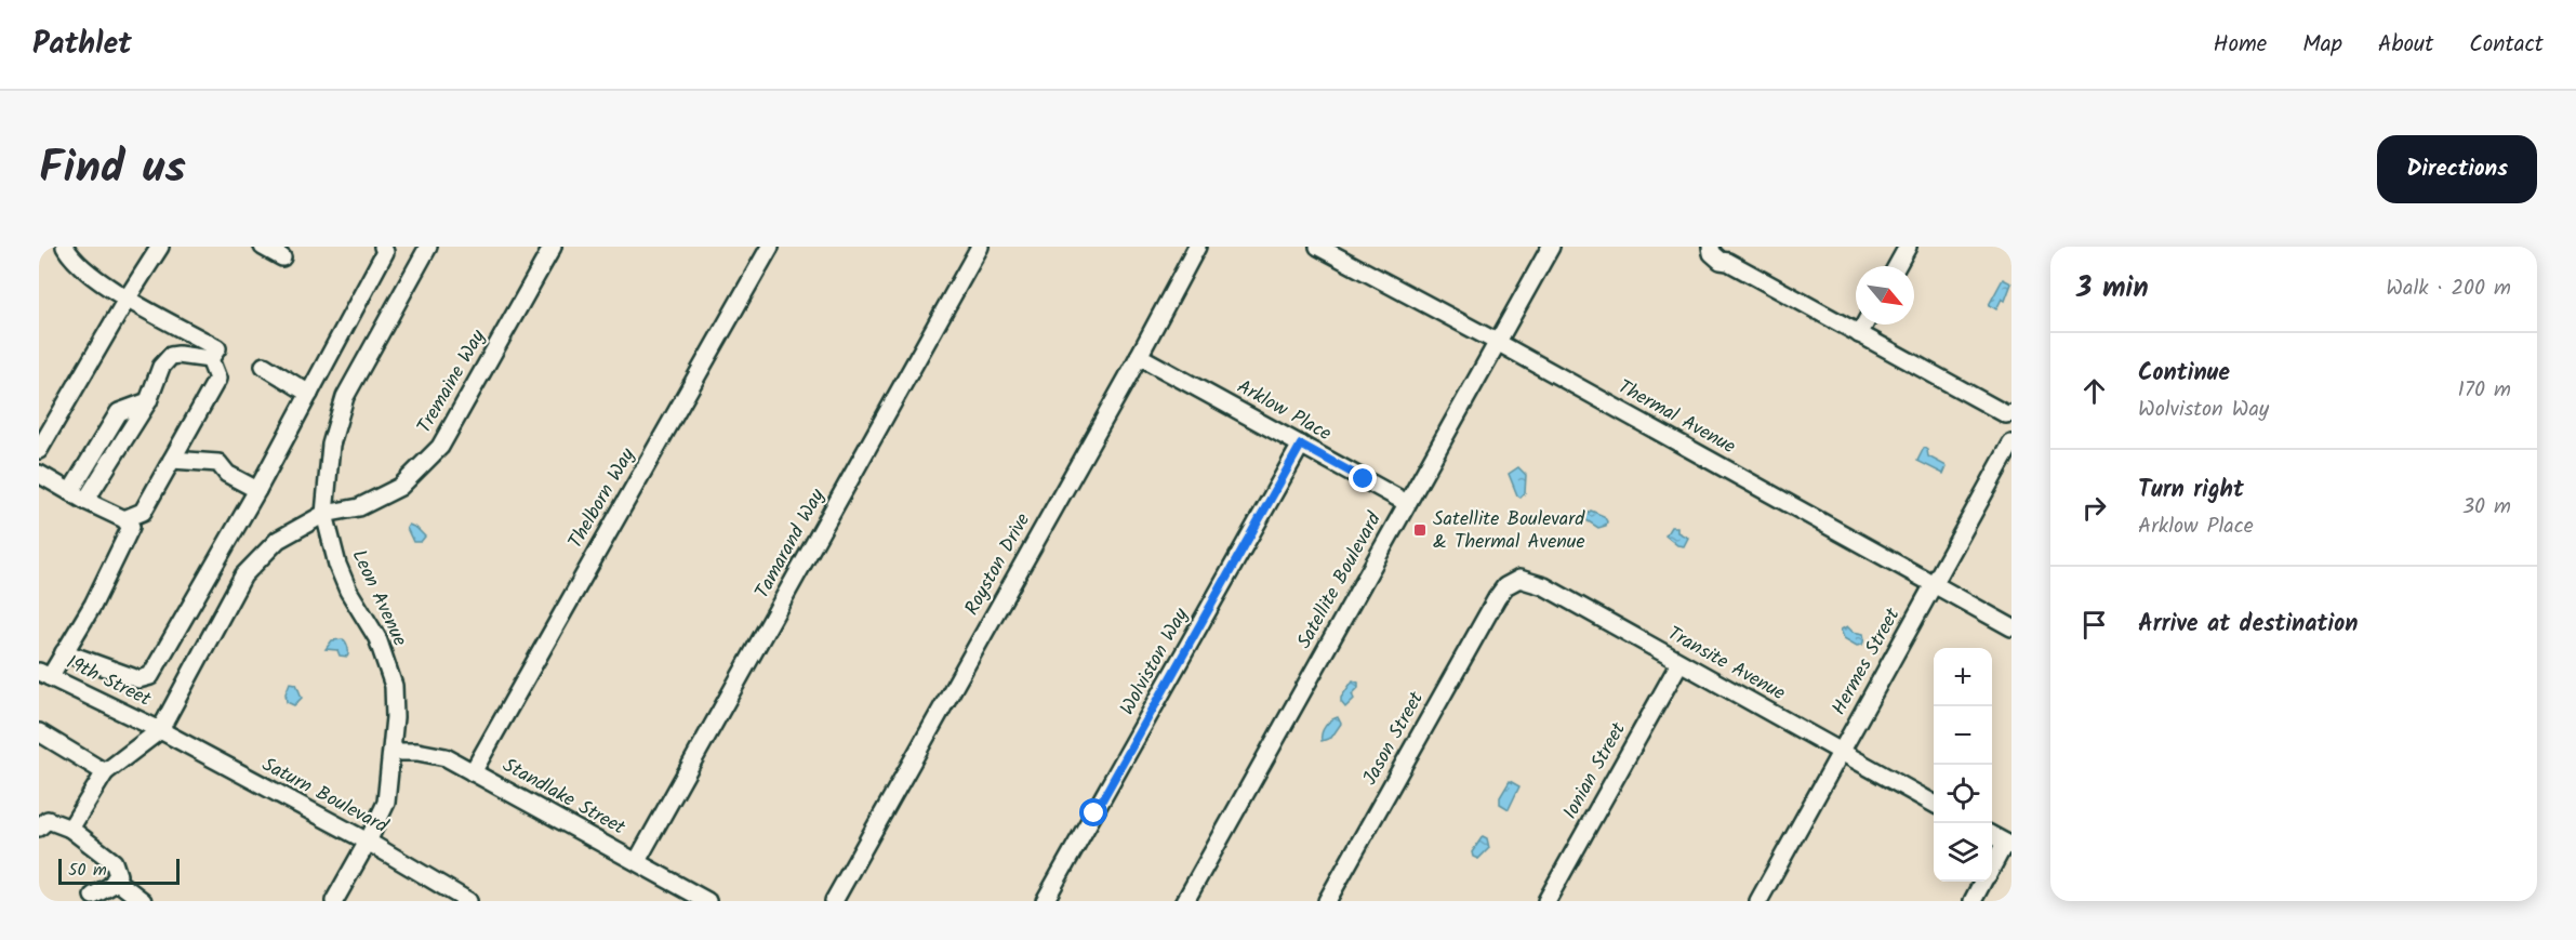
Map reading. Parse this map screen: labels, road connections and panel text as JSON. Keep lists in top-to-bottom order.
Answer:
{
  "streets": {
    "street": [
      "Tremaine Way",
      "Arklow Place",
      "Thermal Avenue",
      "Thelborn Way",
      "Tamarand Way",
      "Royston Drive",
      "Satellite Boulevard",
      "Leon Avenue",
      "Wolviston Way",
      "Hermes Street",
      "Transite Avenue",
      "19th Street",
      "Jason Street",
      "Ionian Street",
      "Saturn Boulevard",
      "Standlake Street"
    ]
  },
  "crossings": [
    ["Tremaine Way", "Leon Avenue"],
    ["Tremaine Way", "19th Street"],
    ["Tremaine Way", "Saturn Boulevard"],
    ["Arklow Place", "Royston Drive"],
    ["Arklow Place", "Satellite Boulevard"],
    ["Arklow Place", "Wolviston Way"],
    ["Thermal Avenue", "Satellite Boulevard"],
    ["Thermal Avenue", "Hermes Street"],
    ["Thelborn Way", "Standlake Street"],
    ["Tamarand Way", "Standlake Street"],
    ["Leon Avenue", "Saturn Boulevard"],
    ["Leon Avenue", "Standlake Street"],
    ["Hermes Street", "Transite Avenue"],
    ["Transite Avenue", "Jason Street"],
    ["Transite Avenue", "Ionian Street"],
    ["19th Street", "Saturn Boulevard"]
  ],
  "places": {
    "transit": ["Satellite Boulevard & Thermal Avenue"]
  },
  "scale_bar": "50 m",
  "north": "bottom right",
  "page": {
    "header": "Pathlet",
    "nav": [
      "Home",
      "Map",
      "About",
      "Contact"
    ],
    "title": "Find us",
    "buttons": "Directions",
    "heading": ["3 min", "Walk · 200 m"],
    "list": [
      ["Continue", "Wolviston Way", "170 m"],
      ["Turn right", "Arklow Place", "30 m"],
      "Arrive at destination"
    ],
    "map_buttons": ["+", "−"],
    "scale": "50 m"
  }
}
